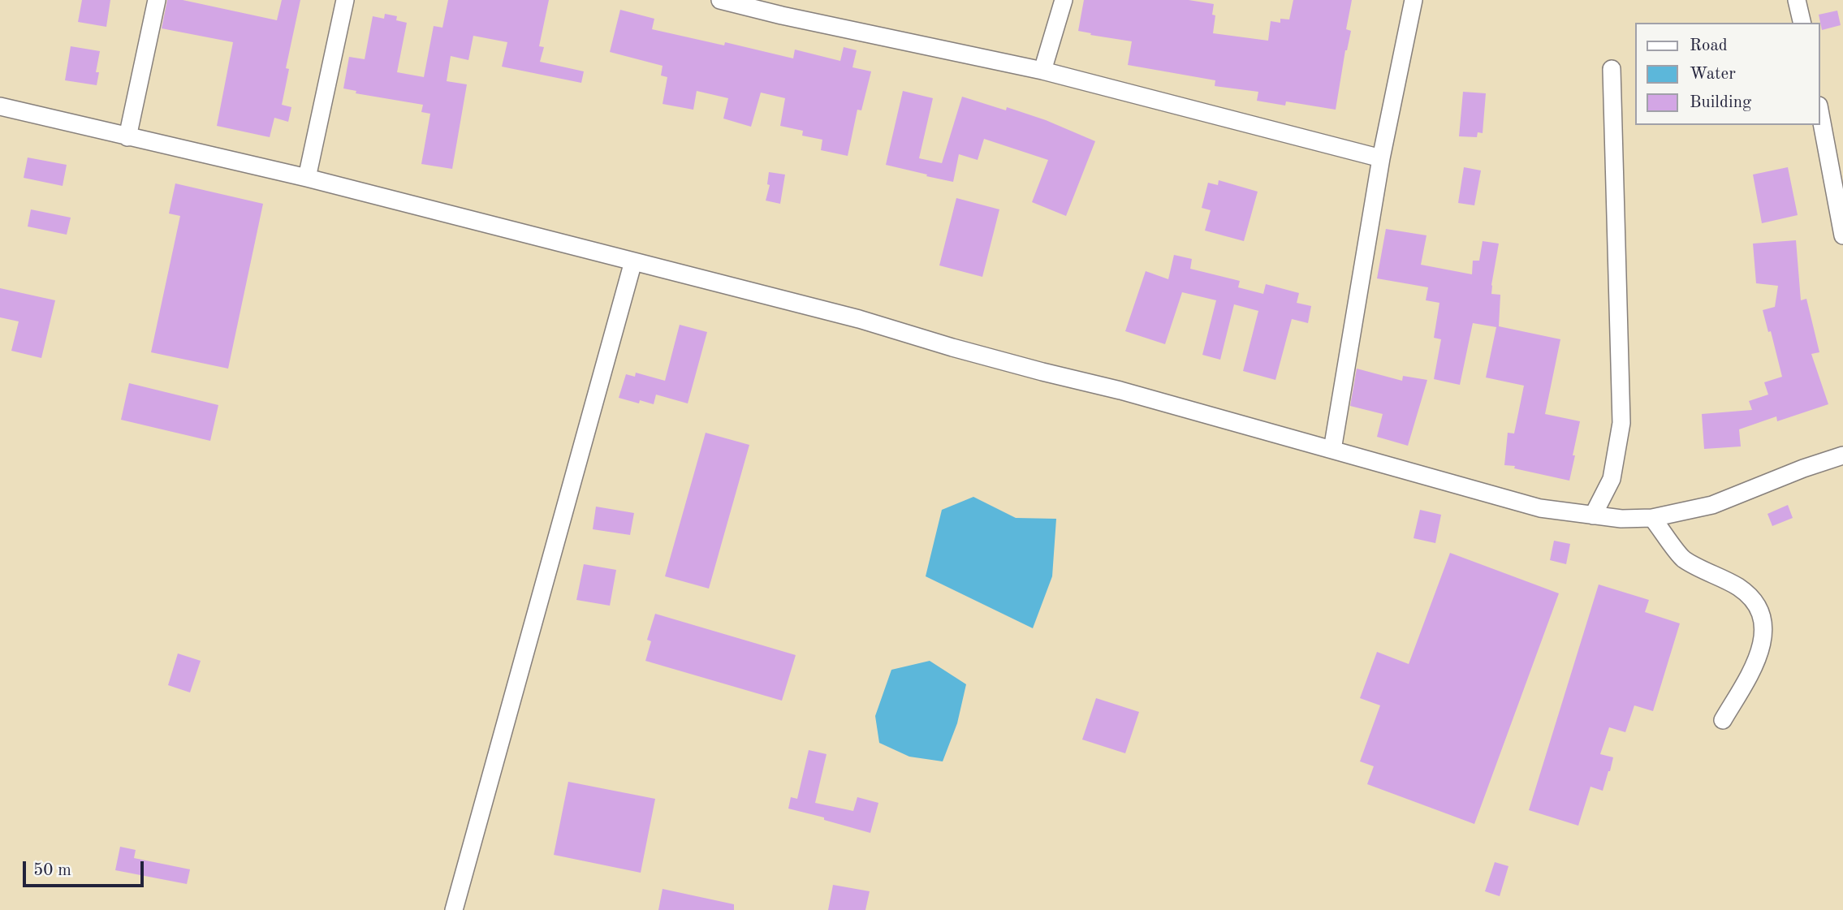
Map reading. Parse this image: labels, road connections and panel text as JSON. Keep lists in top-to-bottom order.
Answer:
{
  "legend": ["Road", "Water", "Building"],
  "scale_bar": "50 m"
}
